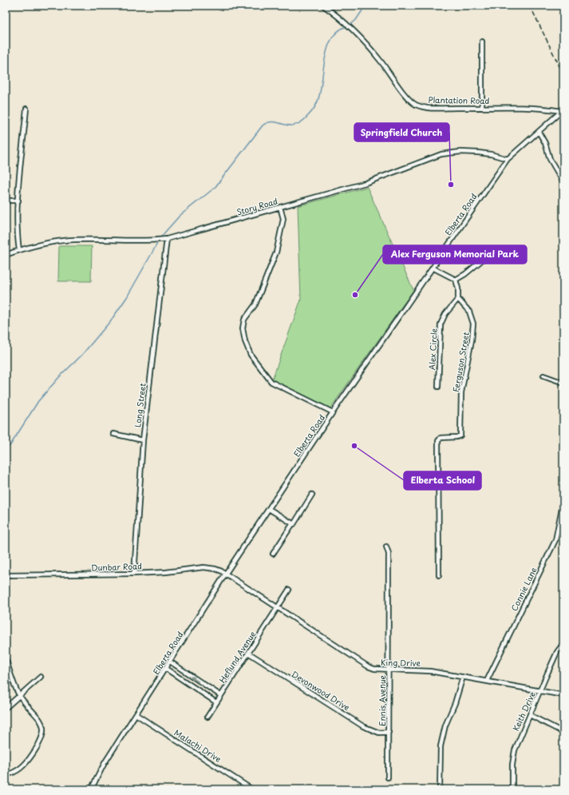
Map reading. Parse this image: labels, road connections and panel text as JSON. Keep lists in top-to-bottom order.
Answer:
{
  "streets": {
    "street": [
      "Plantation Road",
      "Story Road",
      "Elberta Road",
      "Alex Circle",
      "Ferguson Street",
      "Long Street",
      "Dunbar Road",
      "Connie Lane",
      "Heflund Avenue",
      "King Drive",
      "Devonwood Drive",
      "Ennis Avenue",
      "Keith Drive",
      "Malachi Drive"
    ]
  },
  "crossings": [
    ["Plantation Road", "Elberta Road"],
    ["Story Road", "Elberta Road"],
    ["Story Road", "Long Street"],
    ["Elberta Road", "Dunbar Road"],
    ["Elberta Road", "Heflund Avenue"],
    ["Elberta Road", "King Drive"],
    ["Elberta Road", "Malachi Drive"],
    ["Alex Circle", "Ferguson Street"],
    ["Long Street", "Dunbar Road"],
    ["Dunbar Road", "King Drive"],
    ["Connie Lane", "King Drive"],
    ["Heflund Avenue", "King Drive"],
    ["Heflund Avenue", "Devonwood Drive"],
    ["King Drive", "Ennis Avenue"],
    ["King Drive", "Keith Drive"],
    ["Devonwood Drive", "Ennis Avenue"]
  ],
  "places": ["Springfield Church", "Alex Ferguson Memorial Park", "Elberta School"]
}
